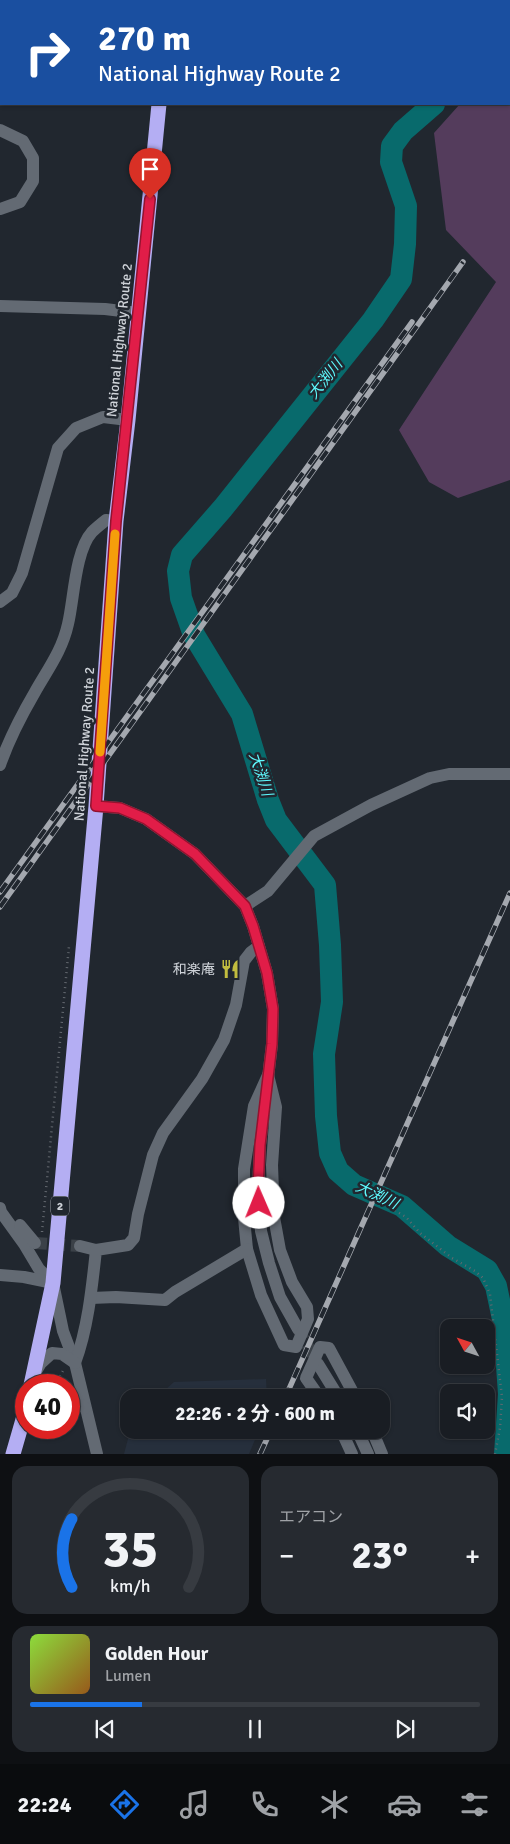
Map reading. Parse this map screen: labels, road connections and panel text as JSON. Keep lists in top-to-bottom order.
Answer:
{
  "streets": {
    "highway": ["National Highway Route 2", "2"]
  },
  "water": ["大渕川"],
  "places": {
    "restaurant": ["和楽庵"]
  },
  "north": "top left",
  "page": {
    "turn": ["270 m", "National Highway Route 2"],
    "limit": "40",
    "trip": "22:26 · 2 分 · 600 m",
    "tile": "エアコン",
    "heat": ["−", "23°", "+"],
    "song": ["Golden Hour", "Lumen"],
    "tabs": "22:24",
    "gauge": ["35", "km/h"]
  }
}
